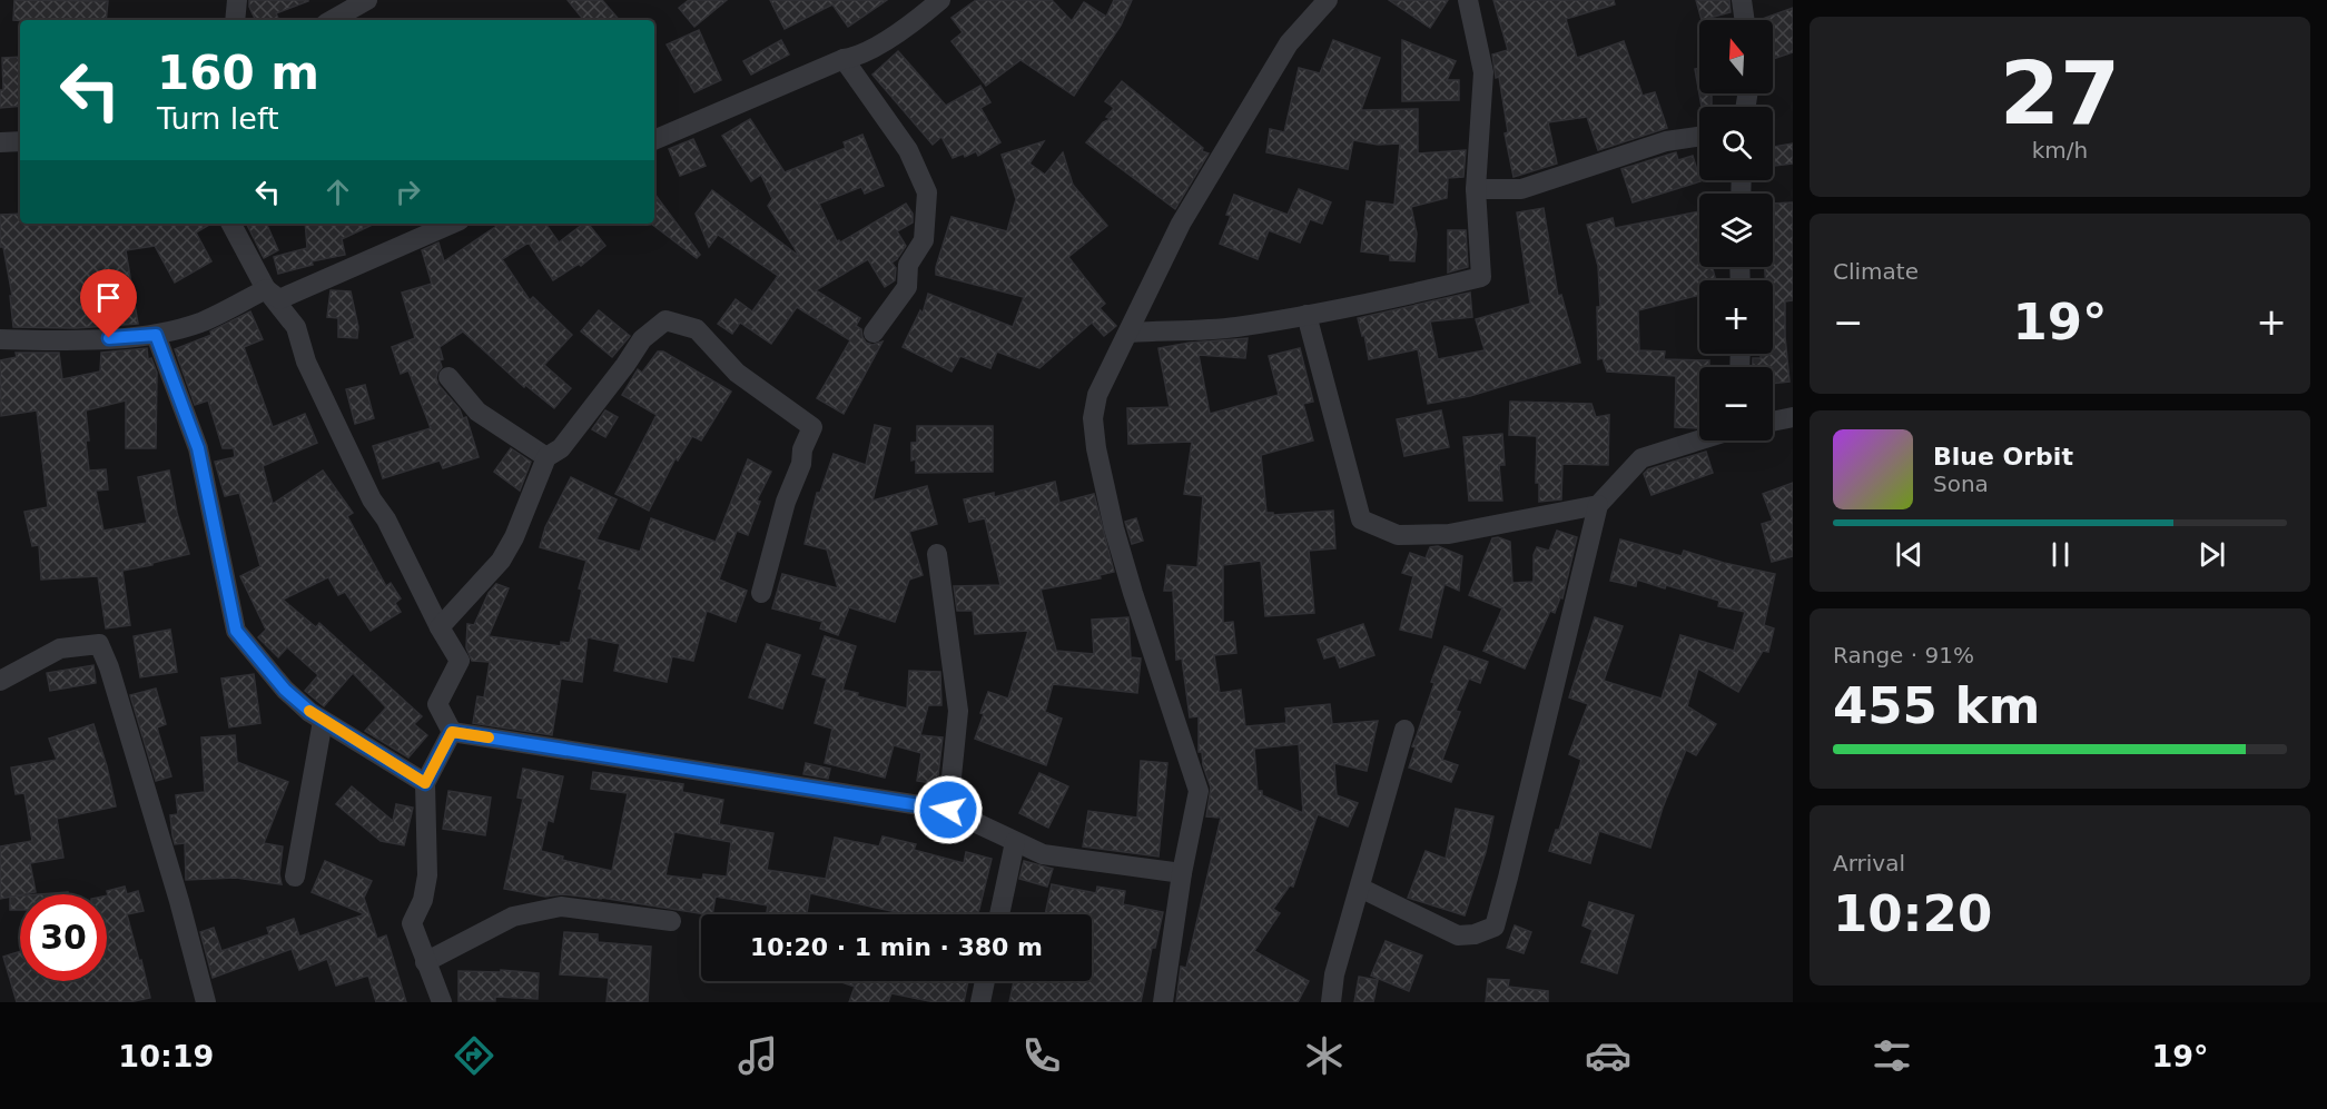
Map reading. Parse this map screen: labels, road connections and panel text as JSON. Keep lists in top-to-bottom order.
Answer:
{
  "north": "top",
  "page": {
    "tile": [
      ["27", "km/h"],
      "Climate",
      ["Range · 91%", "455 km"],
      ["Arrival", "10:20"]
    ],
    "map_buttons": ["+", "−"],
    "turn": ["160 m", "Turn left"],
    "heat": ["−", "19°", "+"],
    "song": ["Blue Orbit", "Sona"],
    "limit": "30",
    "trip": "10:20 · 1 min · 380 m",
    "tabs": ["10:19", "19°"]
  }
}
